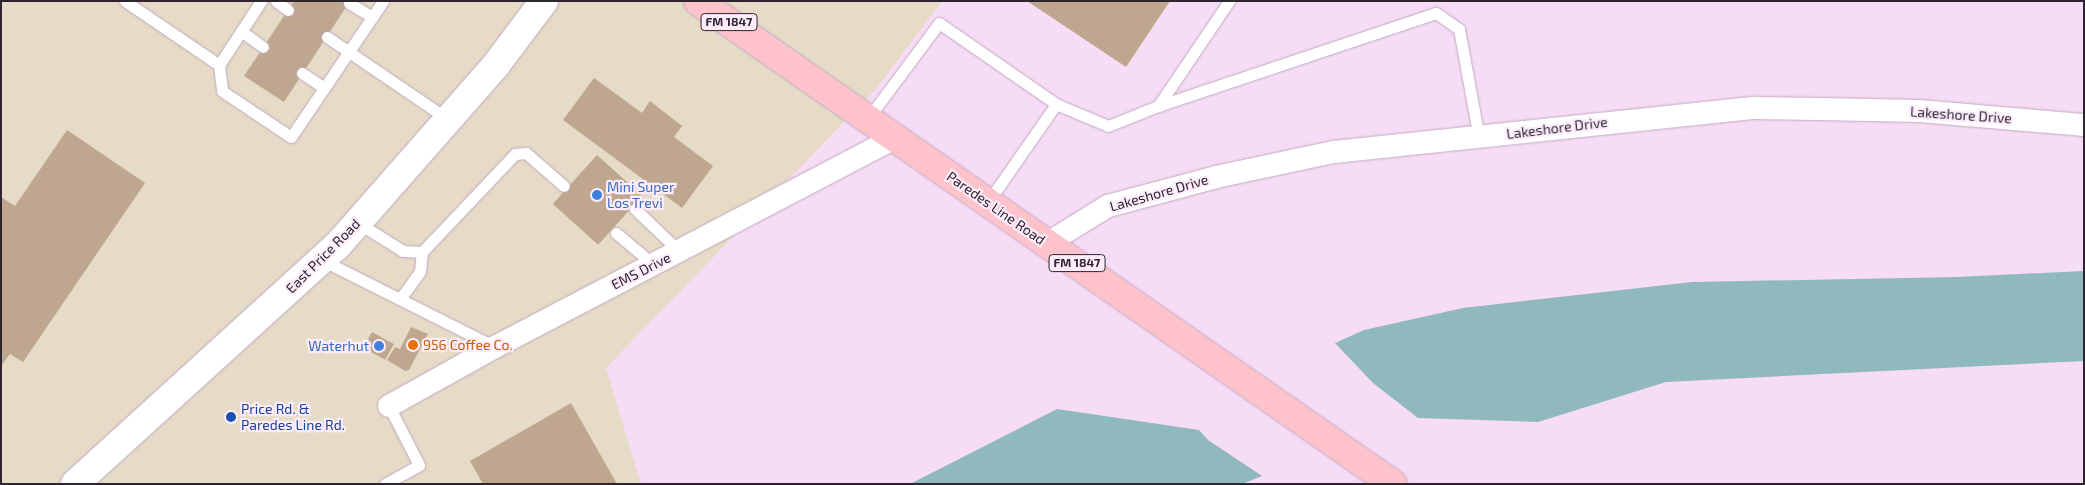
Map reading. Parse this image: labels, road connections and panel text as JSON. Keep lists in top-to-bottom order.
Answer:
{
  "streets": {
    "main road": ["FM 1847", "Paredes Line Road", "East Price Road"],
    "street": ["Lakeshore Drive", "EMS Drive"]
  },
  "crossings": [
    ["Lakeshore Drive", "Paredes Line Road"],
    ["Paredes Line Road", "EMS Drive"]
  ],
  "places": [
    "Mini Super Los Trevi",
    "956 Coffee Co.",
    "Waterhut",
    "Price Rd. & Paredes Line Rd."
  ]
}
